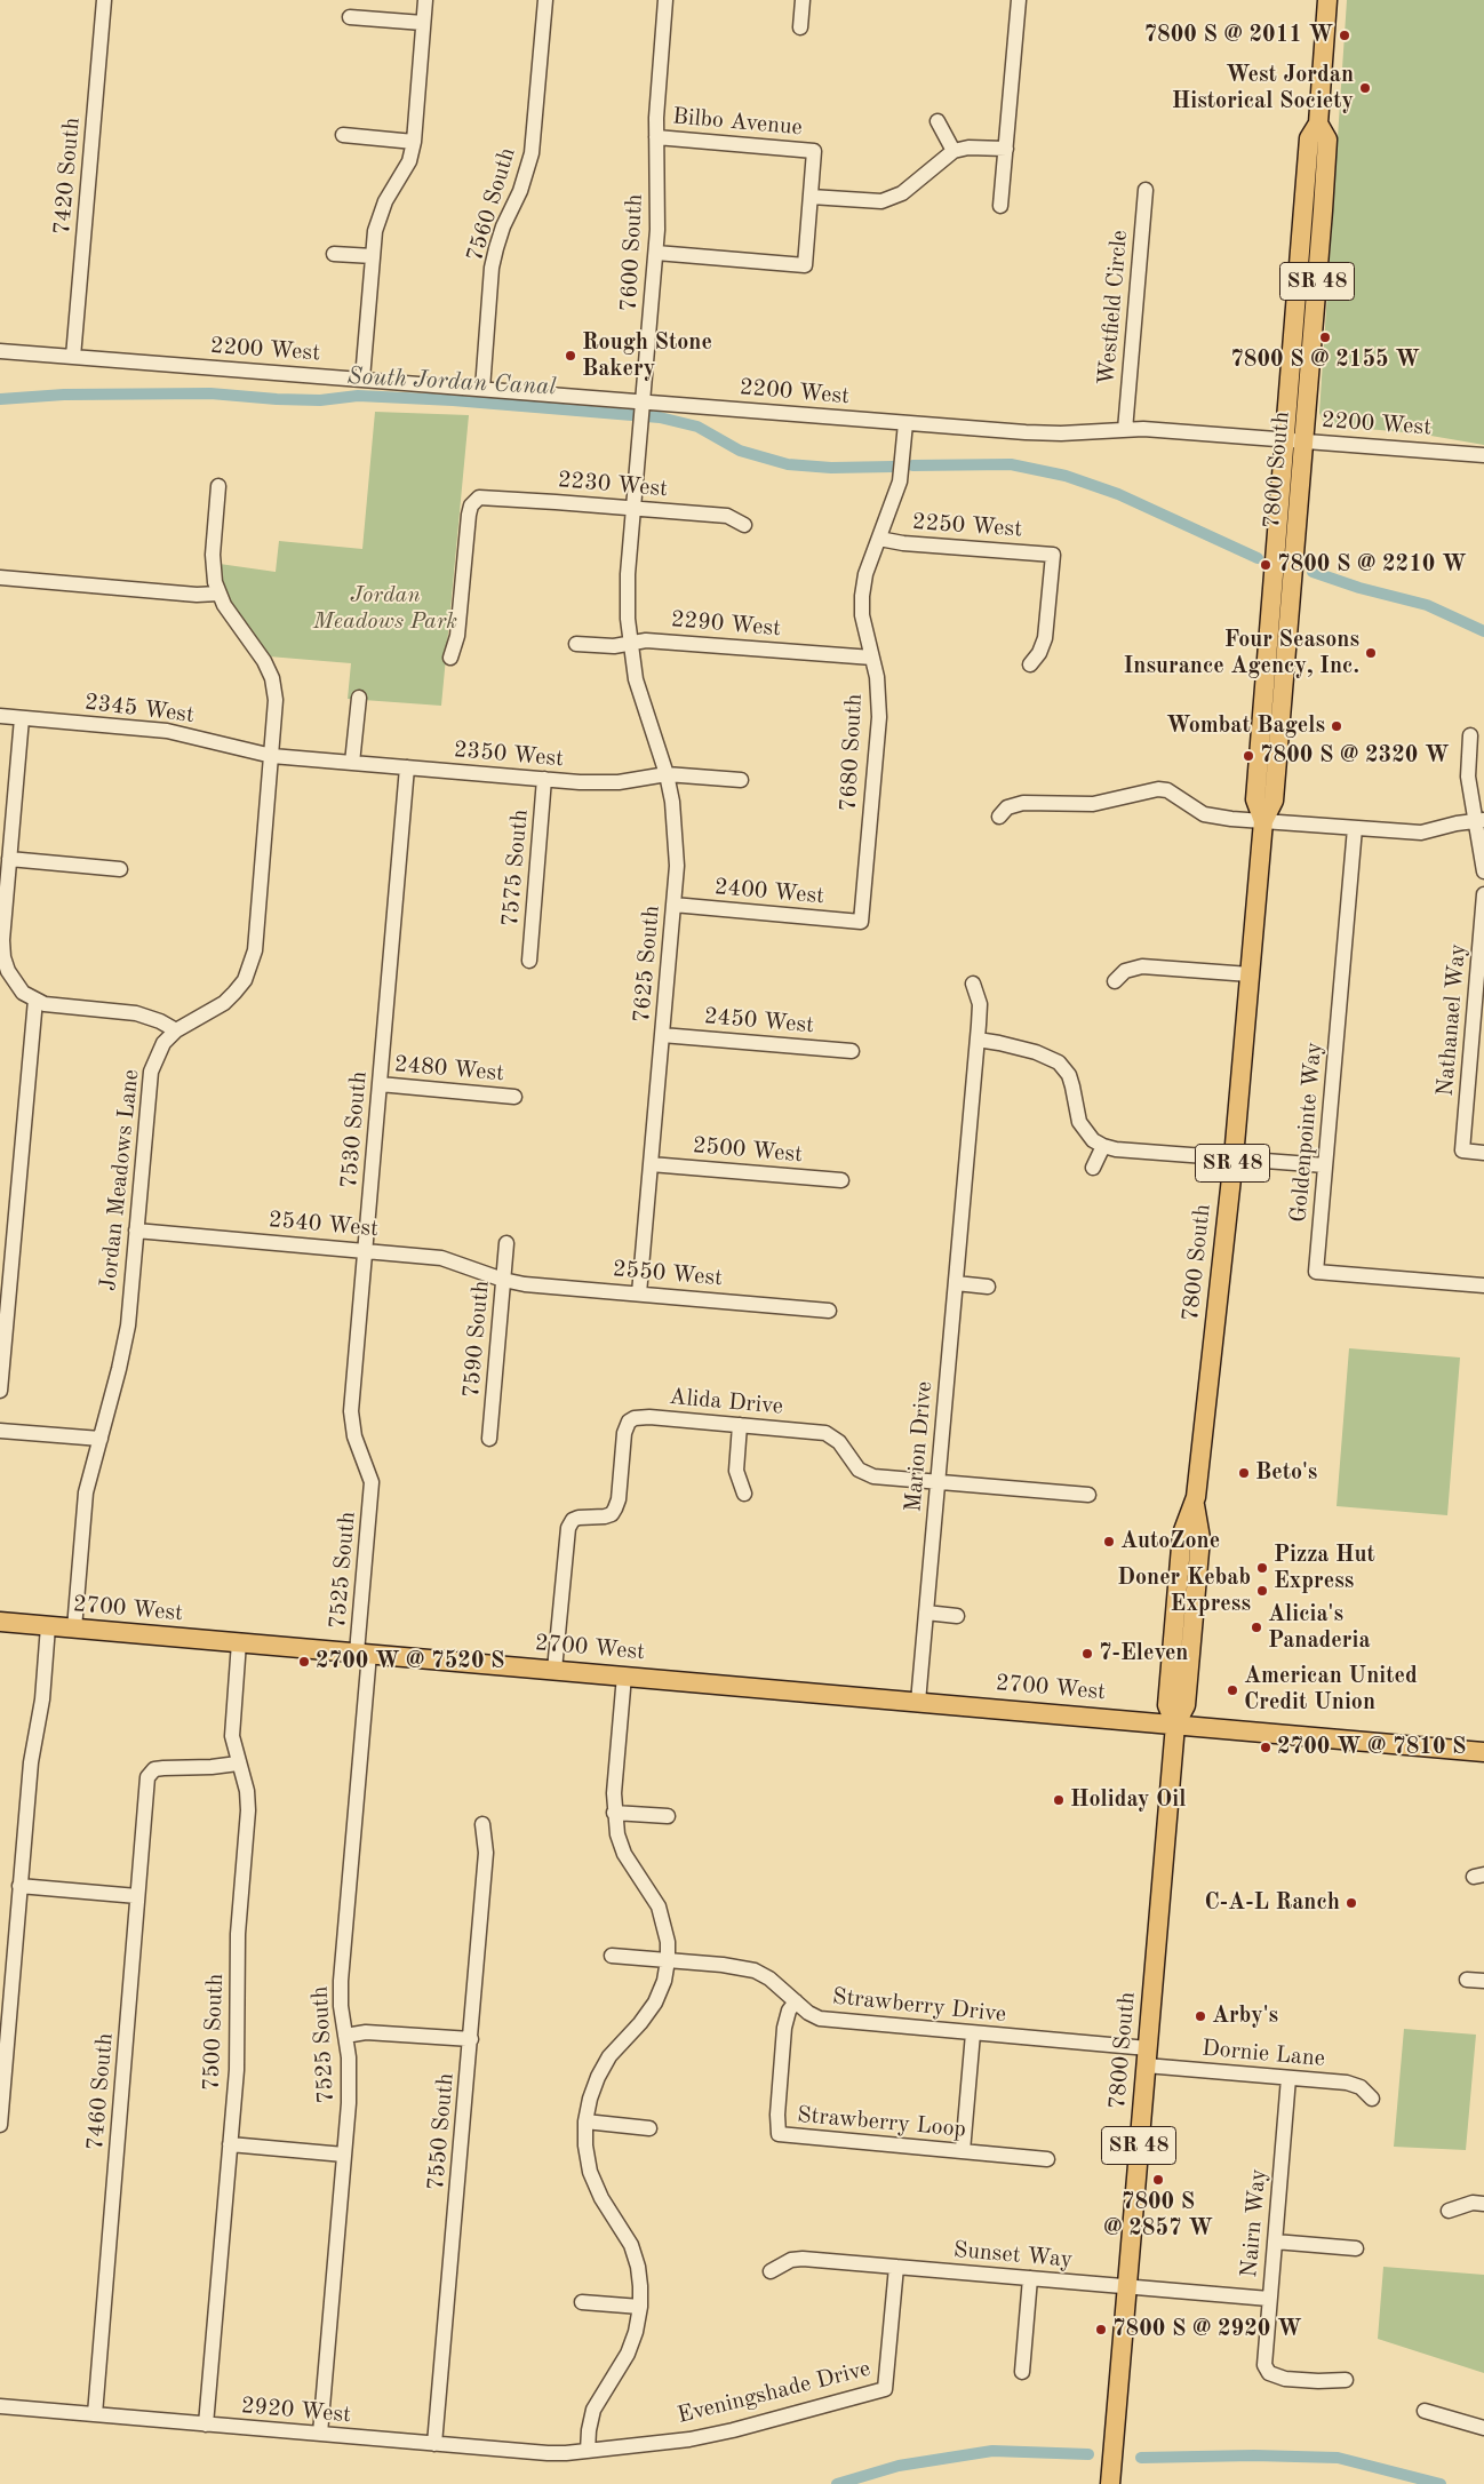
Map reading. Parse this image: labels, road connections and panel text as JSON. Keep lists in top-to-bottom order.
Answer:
{
  "streets": {
    "main road": ["SR 48", "7800 South", "2700 West"],
    "street": [
      "Bilbo Avenue",
      "7420 South",
      "7560 South",
      "7600 South",
      "Westfield Circle",
      "2200 West",
      "2230 West",
      "2250 West",
      "2290 West",
      "2345 West",
      "7680 South",
      "2350 West",
      "7575 South",
      "2400 West",
      "7625 South",
      "Nathanael Way",
      "2450 West",
      "2480 West",
      "7530 South",
      "Goldenpointe Way",
      "2500 West",
      "Jordan Meadows Lane",
      "2540 West",
      "2550 West",
      "7590 South",
      "Alida Drive",
      "Marion Drive",
      "7525 South",
      "Strawberry Drive",
      "7500 South",
      "Dornie Lane",
      "7460 South",
      "Strawberry Loop",
      "7550 South",
      "Nairn Way",
      "Sunset Way",
      "Eveningshade Drive",
      "2920 West"
    ]
  },
  "crossings": [
    ["Bilbo Avenue", "7600 South"],
    ["7420 South", "2200 West"],
    ["7560 South", "2200 West"],
    ["7600 South", "2200 West"],
    ["7600 South", "2230 West"],
    ["7600 South", "2290 West"],
    ["7600 South", "7625 South"],
    ["Westfield Circle", "2200 West"],
    ["2200 West", "7800 South"],
    ["2200 West", "7680 South"],
    ["7800 South", "2700 West"],
    ["7800 South", "Strawberry Drive"],
    ["7800 South", "Dornie Lane"],
    ["7800 South", "Sunset Way"],
    ["2250 West", "7680 South"],
    ["2290 West", "7680 South"],
    ["2290 West", "7625 South"],
    ["2345 West", "2350 West"],
    ["2345 West", "Jordan Meadows Lane"],
    ["7680 South", "2400 West"],
    ["2350 West", "7575 South"],
    ["2350 West", "7625 South"],
    ["2350 West", "7530 South"],
    ["2350 West", "Jordan Meadows Lane"],
    ["2400 West", "7625 South"],
    ["7625 South", "2450 West"],
    ["7625 South", "2500 West"],
    ["7625 South", "2550 West"],
    ["2480 West", "7530 South"],
    ["7530 South", "2540 West"],
    ["7530 South", "7525 South"],
    ["Jordan Meadows Lane", "2540 West"],
    ["Jordan Meadows Lane", "2700 West"],
    ["2540 West", "2550 West"],
    ["2540 West", "7590 South"],
    ["2550 West", "7590 South"],
    ["Alida Drive", "Marion Drive"],
    ["Alida Drive", "2700 West"],
    ["Marion Drive", "2700 West"],
    ["7525 South", "2700 West"],
    ["7525 South", "2920 West"],
    ["2700 West", "7500 South"],
    ["Strawberry Drive", "Dornie Lane"],
    ["Strawberry Drive", "Strawberry Loop"],
    ["7500 South", "7460 South"],
    ["7500 South", "2920 West"],
    ["Dornie Lane", "Nairn Way"],
    ["7460 South", "2920 West"],
    ["7550 South", "2920 West"],
    ["Nairn Way", "Sunset Way"],
    ["Sunset Way", "Eveningshade Drive"],
    ["Eveningshade Drive", "2920 West"]
  ],
  "water": ["South Jordan Canal"],
  "parks": ["Jordan Meadows Park"],
  "places": [
    "7800 S @ 2011 W",
    "West Jordan Historical Society",
    "7800 S @ 2155 W",
    "Rough Stone Bakery",
    "7800 S @ 2210 W",
    "Four Seasons Insurance Agency, Inc.",
    "Wombat Bagels",
    "7800 S @ 2320 W",
    "Beto's",
    "AutoZone",
    "Pizza Hut Express",
    "Doner Kebab Express",
    "Alicia's Panaderia",
    "7-Eleven",
    "2700 W @ 7520 S",
    "American United Credit Union",
    "2700 W @ 7810 S",
    "Holiday Oil",
    "C-A-L Ranch",
    "Arby's",
    "7800 S @ 2857 W",
    "7800 S @ 2920 W"
  ]
}
